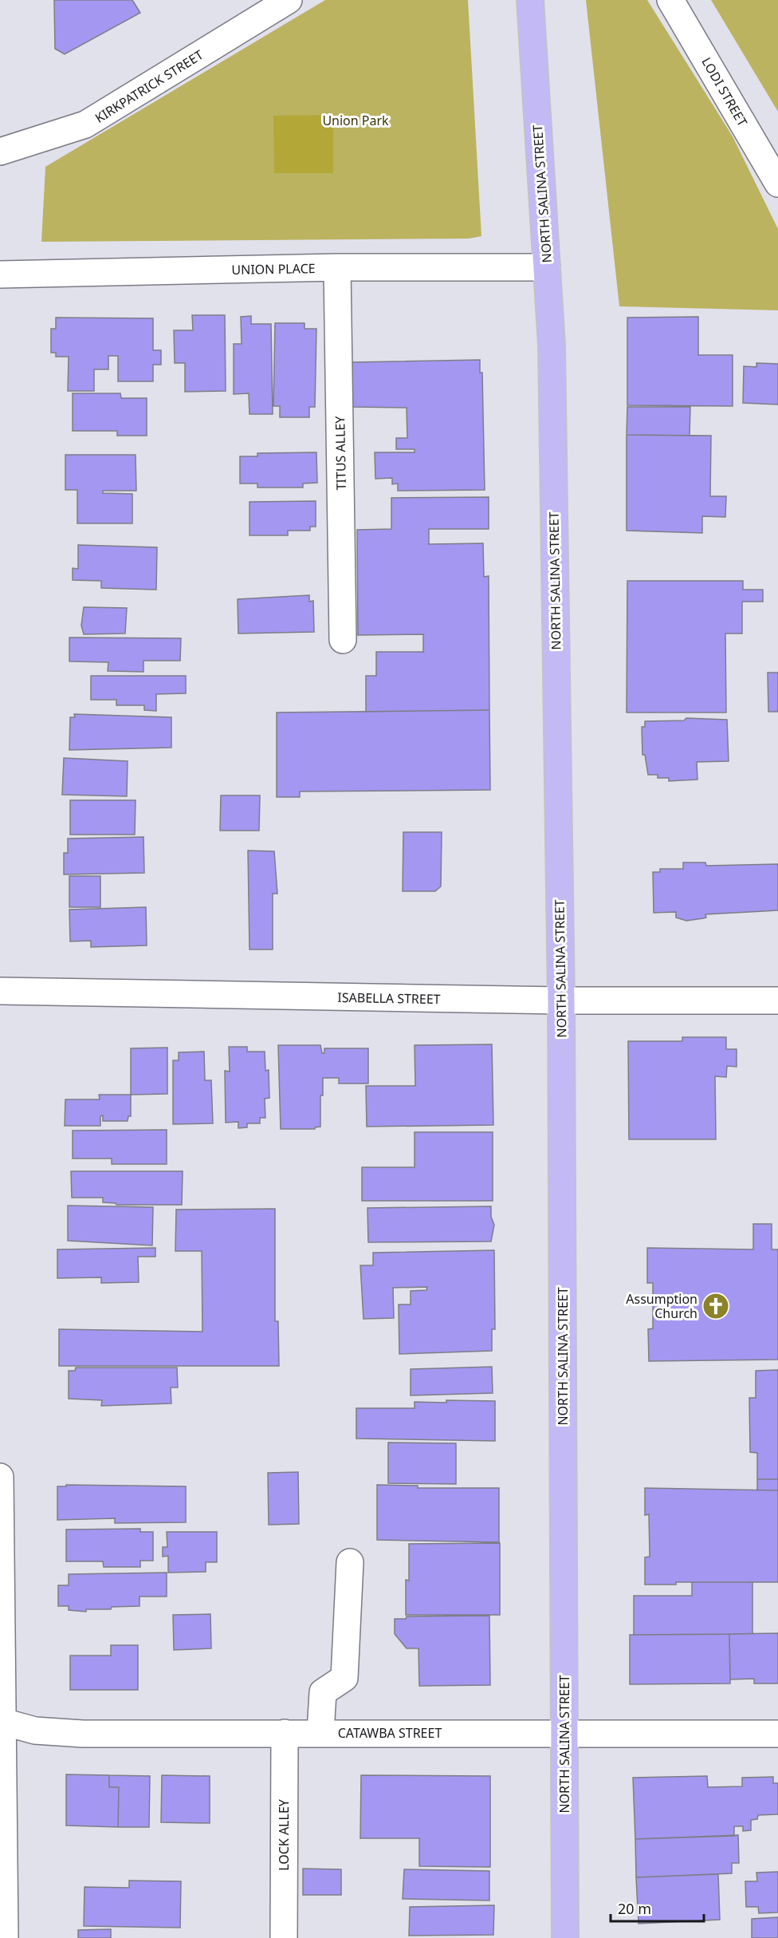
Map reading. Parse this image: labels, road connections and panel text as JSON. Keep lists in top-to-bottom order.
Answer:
{
  "streets": {
    "main road": ["NORTH SALINA STREET"],
    "street": [
      "KIRKPATRICK STREET",
      "LODI STREET",
      "UNION PLACE",
      "TITUS ALLEY",
      "ISABELLA STREET",
      "CATAWBA STREET",
      "LOCK ALLEY"
    ]
  },
  "crossings": [
    ["NORTH SALINA STREET", "UNION PLACE"],
    ["NORTH SALINA STREET", "ISABELLA STREET"],
    ["NORTH SALINA STREET", "CATAWBA STREET"],
    ["UNION PLACE", "TITUS ALLEY"],
    ["CATAWBA STREET", "LOCK ALLEY"]
  ],
  "parks": ["Union Park"],
  "places": {
    "church": ["Assumption Church"]
  },
  "scale_bar": "20 m"
}
